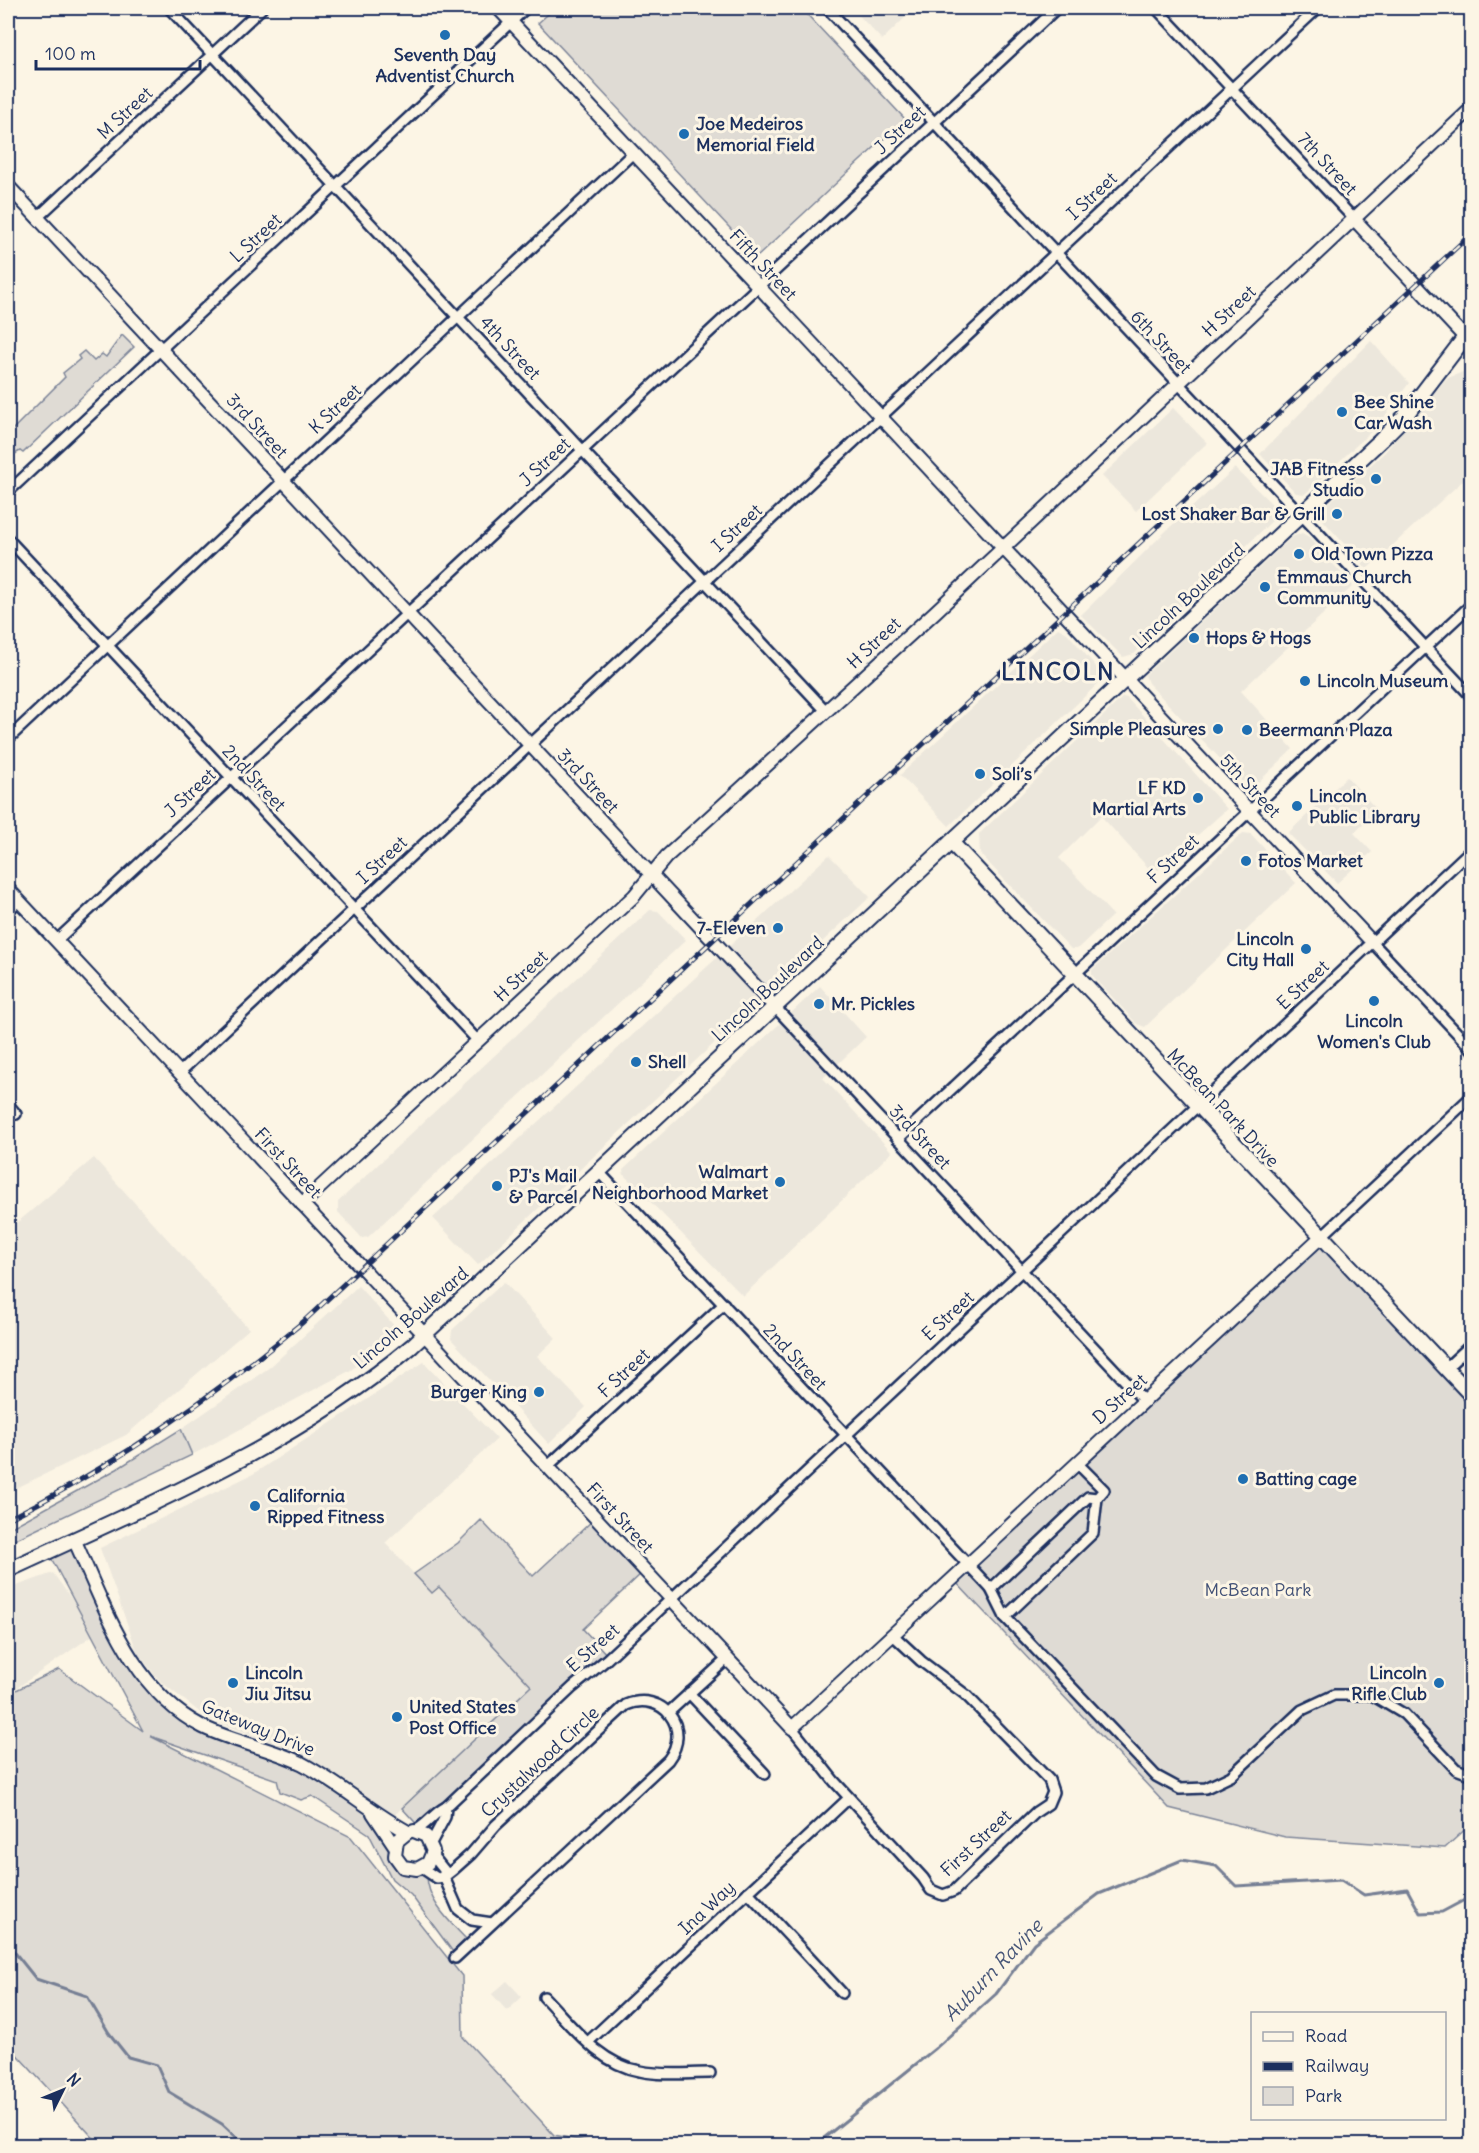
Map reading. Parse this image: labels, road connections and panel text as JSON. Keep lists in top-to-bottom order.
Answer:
{
  "streets": {
    "main road": ["Lincoln Boulevard", "McBean Park Drive"],
    "street": [
      "M Street",
      "J Street",
      "7th Street",
      "I Street",
      "L Street",
      "Fifth Street",
      "H Street",
      "6th Street",
      "4th Street",
      "K Street",
      "3rd Street",
      "2nd Street",
      "5th Street",
      "F Street",
      "E Street",
      "First Street",
      "D Street",
      "Gateway Drive",
      "Crystalwood Circle",
      "Ina Way"
    ]
  },
  "crossings": [
    ["M Street", "4th Street"],
    ["M Street", "3rd Street"],
    ["J Street", "Fifth Street"],
    ["J Street", "6th Street"],
    ["J Street", "4th Street"],
    ["J Street", "3rd Street"],
    ["J Street", "2nd Street"],
    ["J Street", "First Street"],
    ["7th Street", "I Street"],
    ["7th Street", "H Street"],
    ["7th Street", "Lincoln Boulevard"],
    ["I Street", "Fifth Street"],
    ["I Street", "6th Street"],
    ["I Street", "4th Street"],
    ["I Street", "3rd Street"],
    ["I Street", "2nd Street"],
    ["I Street", "First Street"],
    ["L Street", "Fifth Street"],
    ["L Street", "4th Street"],
    ["L Street", "3rd Street"],
    ["Fifth Street", "H Street"],
    ["Fifth Street", "K Street"],
    ["Fifth Street", "5th Street"],
    ["H Street", "6th Street"],
    ["H Street", "4th Street"],
    ["H Street", "3rd Street"],
    ["H Street", "2nd Street"],
    ["H Street", "5th Street"],
    ["H Street", "First Street"],
    ["6th Street", "Lincoln Boulevard"],
    ["6th Street", "F Street"],
    ["4th Street", "K Street"],
    ["K Street", "3rd Street"],
    ["K Street", "2nd Street"],
    ["3rd Street", "Lincoln Boulevard"],
    ["3rd Street", "F Street"],
    ["3rd Street", "E Street"],
    ["3rd Street", "D Street"],
    ["Lincoln Boulevard", "2nd Street"],
    ["Lincoln Boulevard", "5th Street"],
    ["Lincoln Boulevard", "McBean Park Drive"],
    ["Lincoln Boulevard", "First Street"],
    ["Lincoln Boulevard", "Gateway Drive"],
    ["2nd Street", "F Street"],
    ["2nd Street", "E Street"],
    ["2nd Street", "D Street"],
    ["5th Street", "F Street"],
    ["5th Street", "E Street"],
    ["F Street", "McBean Park Drive"],
    ["F Street", "First Street"],
    ["E Street", "McBean Park Drive"],
    ["E Street", "First Street"],
    ["E Street", "Gateway Drive"],
    ["McBean Park Drive", "D Street"],
    ["First Street", "D Street"],
    ["First Street", "Ina Way"]
  ],
  "districts": ["LINCOLN"],
  "water": ["Auburn Ravine"],
  "parks": ["McBean Park"],
  "places": [
    "Seventh Day Adventist Church",
    "Joe Medeiros Memorial Field",
    "Bee Shine Car Wash",
    "JAB Fitness Studio",
    "Lost Shaker Bar & Grill",
    "Old Town Pizza",
    "Emmaus Church Community",
    "Hops & Hogs",
    "Lincoln Museum",
    "Simple Pleasures",
    "Beermann Plaza",
    "Soli’s",
    "LF KD Martial Arts",
    "Lincoln Public Library",
    "Fotos Market",
    "7-Eleven",
    "Lincoln City Hall",
    "Lincoln Women's Club",
    "Mr. Pickles",
    "Shell",
    "Walmart Neighborhood Market",
    "PJ's Mail & Parcel",
    "Burger King",
    "Batting cage",
    "California Ripped Fitness",
    "Lincoln Jiu Jitsu",
    "Lincoln Rifle Club",
    "United States Post Office"
  ],
  "legend": ["Road", "Railway", "Park"],
  "scale_bar": "100 m",
  "north": "top right"
}
